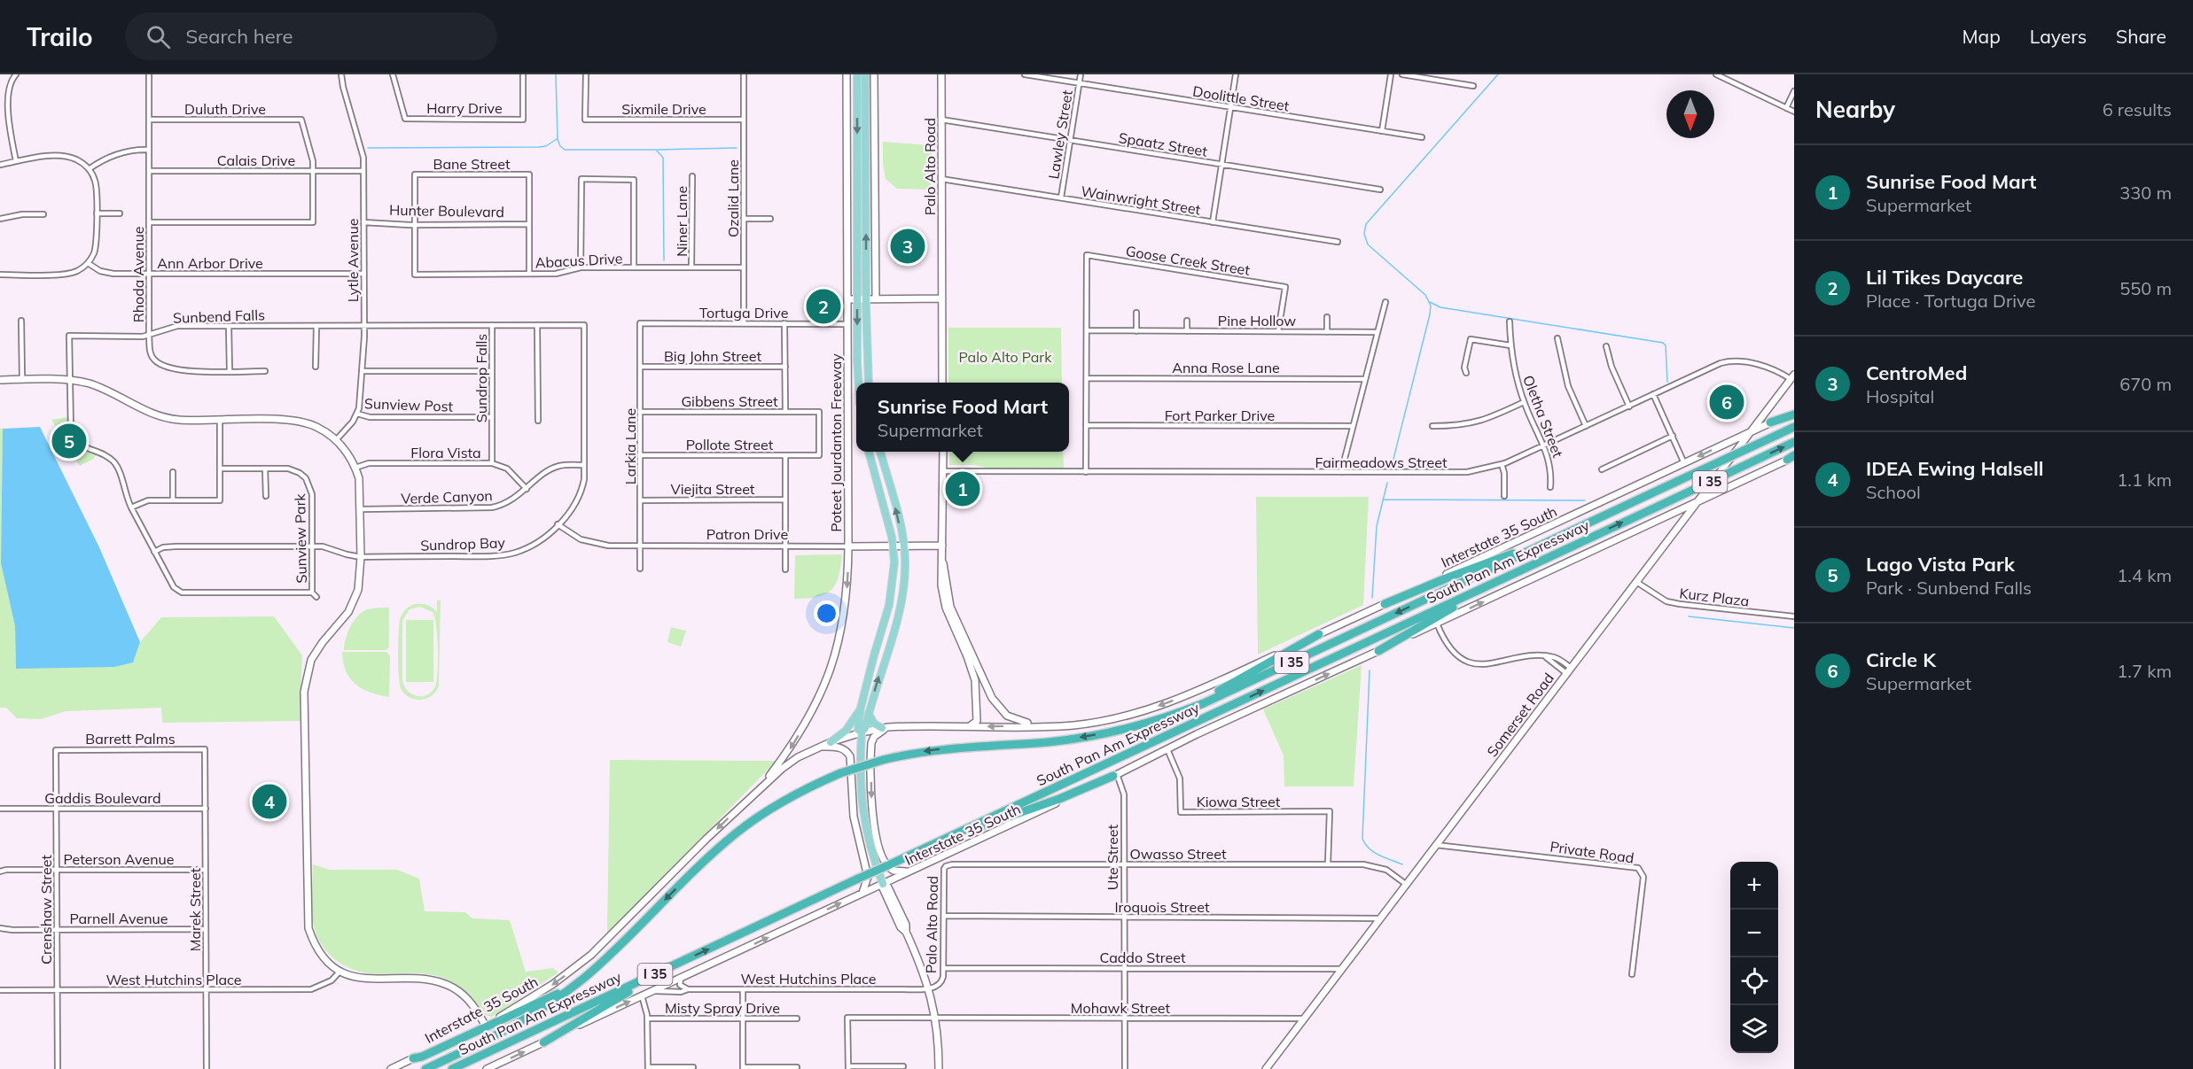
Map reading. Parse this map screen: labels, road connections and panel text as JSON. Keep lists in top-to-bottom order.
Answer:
{
  "streets": {
    "highway": ["I 35", "South Pan Am Expressway"],
    "main road": [
      "Palo Alto Road",
      "Poteet Jourdanton Freeway",
      "Patron Drive",
      "Interstate 35 South",
      "Somerset Road"
    ],
    "street": [
      "Doolittle Street",
      "Harry Drive",
      "Duluth Drive",
      "Sixmile Drive",
      "Lawley Street",
      "Spaatz Street",
      "Calais Drive",
      "Bane Street",
      "Ozalid Lane",
      "Wainwright Street",
      "Hunter Boulevard",
      "Niner Lane",
      "Lytle Avenue",
      "Abacus Drive",
      "Goose Creek Street",
      "Ann Arbor Drive",
      "Rhoda Avenue",
      "Tortuga Drive",
      "Sunbend Falls",
      "Pine Hollow",
      "Big John Street",
      "Anna Rose Lane",
      "Sundrop Falls",
      "Gibbens Street",
      "Sunview Post",
      "Fort Parker Drive",
      "Oletha Street",
      "Pollote Street",
      "Larkia Lane",
      "Flora Vista",
      "Fairmeadows Street",
      "Viejita Street",
      "Verde Canyon",
      "Sunview Park",
      "Sundrop Bay",
      "Kurz Plaza",
      "Barrett Palms",
      "Gaddis Boulevard",
      "Kiowa Street",
      "Private Road",
      "Owasso Street",
      "Ute Street",
      "Peterson Avenue",
      "Iroquois Street",
      "Crenshaw Street",
      "Marek Street",
      "Parnell Avenue",
      "Caddo Street",
      "West Hutchins Place",
      "Misty Spray Drive",
      "Mohawk Street"
    ]
  },
  "crossings": [
    ["Doolittle Street", "Lawley Street"],
    ["Duluth Drive", "Calais Drive"],
    ["Duluth Drive", "Rhoda Avenue"],
    ["Sixmile Drive", "Ozalid Lane"],
    ["Lawley Street", "Spaatz Street"],
    ["Lawley Street", "Wainwright Street"],
    ["Spaatz Street", "Palo Alto Road"],
    ["Calais Drive", "Lytle Avenue"],
    ["Calais Drive", "Rhoda Avenue"],
    ["Bane Street", "Hunter Boulevard"],
    ["Bane Street", "Abacus Drive"],
    ["Palo Alto Road", "Wainwright Street"],
    ["Palo Alto Road", "Owasso Street"],
    ["Palo Alto Road", "Iroquois Street"],
    ["Palo Alto Road", "Caddo Street"],
    ["Palo Alto Road", "West Hutchins Place"],
    ["Palo Alto Road", "Mohawk Street"],
    ["Ozalid Lane", "Abacus Drive"],
    ["Ozalid Lane", "Tortuga Drive"],
    ["Hunter Boulevard", "Lytle Avenue"],
    ["Hunter Boulevard", "Abacus Drive"],
    ["Niner Lane", "Abacus Drive"],
    ["Lytle Avenue", "Ann Arbor Drive"],
    ["Lytle Avenue", "Sunbend Falls"],
    ["Lytle Avenue", "Sunview Post"],
    ["Goose Creek Street", "Pine Hollow"],
    ["Ann Arbor Drive", "Rhoda Avenue"],
    ["Rhoda Avenue", "Sunbend Falls"],
    ["Tortuga Drive", "Poteet Jourdanton Freeway"],
    ["Tortuga Drive", "Larkia Lane"],
    ["Sunbend Falls", "Sundrop Falls"],
    ["Sunbend Falls", "Sunview Park"],
    ["Sunbend Falls", "Sundrop Bay"],
    ["Big John Street", "Larkia Lane"],
    ["Sundrop Falls", "Sunview Post"],
    ["Sundrop Falls", "Flora Vista"],
    ["Gibbens Street", "Pollote Street"],
    ["Gibbens Street", "Larkia Lane"],
    ["Oletha Street", "Fairmeadows Street"],
    ["Poteet Jourdanton Freeway", "Patron Drive"],
    ["Poteet Jourdanton Freeway", "Interstate 35 South"],
    ["Pollote Street", "Larkia Lane"],
    ["Larkia Lane", "Viejita Street"],
    ["Larkia Lane", "Patron Drive"],
    ["Flora Vista", "Verde Canyon"],
    ["Fairmeadows Street", "Somerset Road"],
    ["Verde Canyon", "Sundrop Bay"],
    ["Patron Drive", "Sundrop Bay"],
    ["Interstate 35 South", "Somerset Road"],
    ["Interstate 35 South", "Kiowa Street"],
    ["Interstate 35 South", "Ute Street"],
    ["Interstate 35 South", "West Hutchins Place"],
    ["Sunview Park", "Sundrop Bay"],
    ["Kurz Plaza", "Somerset Road"],
    ["Somerset Road", "Private Road"],
    ["Somerset Road", "Owasso Street"],
    ["Somerset Road", "Iroquois Street"],
    ["Somerset Road", "Caddo Street"],
    ["Somerset Road", "Mohawk Street"],
    ["Barrett Palms", "Crenshaw Street"],
    ["Barrett Palms", "Marek Street"],
    ["Gaddis Boulevard", "Crenshaw Street"],
    ["Gaddis Boulevard", "Marek Street"],
    ["Kiowa Street", "Owasso Street"],
    ["Owasso Street", "Ute Street"],
    ["Ute Street", "Iroquois Street"],
    ["Ute Street", "Caddo Street"],
    ["Ute Street", "Mohawk Street"],
    ["Peterson Avenue", "Crenshaw Street"],
    ["Peterson Avenue", "Marek Street"],
    ["Crenshaw Street", "Parnell Avenue"],
    ["Crenshaw Street", "West Hutchins Place"],
    ["Marek Street", "Parnell Avenue"],
    ["Marek Street", "West Hutchins Place"]
  ],
  "parks": ["Palo Alto Park"],
  "north": "bottom",
  "page": {
    "header": "Trailo",
    "search": "Search here",
    "nav": ["Map", "Layers", "Share"],
    "heading": ["Nearby", "6 results"],
    "list": [
      {
        "mark": "1",
        "name": "Sunrise Food Mart",
        "note": "Supermarket",
        "value": "330 m"
      },
      {
        "mark": "2",
        "name": "Lil Tikes Daycare",
        "note": "Place · Tortuga Drive",
        "value": "550 m"
      },
      {
        "mark": "3",
        "name": "CentroMed",
        "note": "Hospital",
        "value": "670 m"
      },
      {
        "mark": "4",
        "name": "IDEA Ewing Halsell",
        "note": "School",
        "value": "1.1 km"
      },
      {
        "mark": "5",
        "name": "Lago Vista Park",
        "note": "Park · Sunbend Falls",
        "value": "1.4 km"
      },
      {
        "mark": "6",
        "name": "Circle K",
        "note": "Supermarket",
        "value": "1.7 km"
      }
    ],
    "pins": [
      "3",
      "2",
      "6",
      "5",
      "1",
      "4"
    ],
    "popup": ["Sunrise Food Mart", "Supermarket"],
    "map_buttons": ["+", "−"]
  }
}
